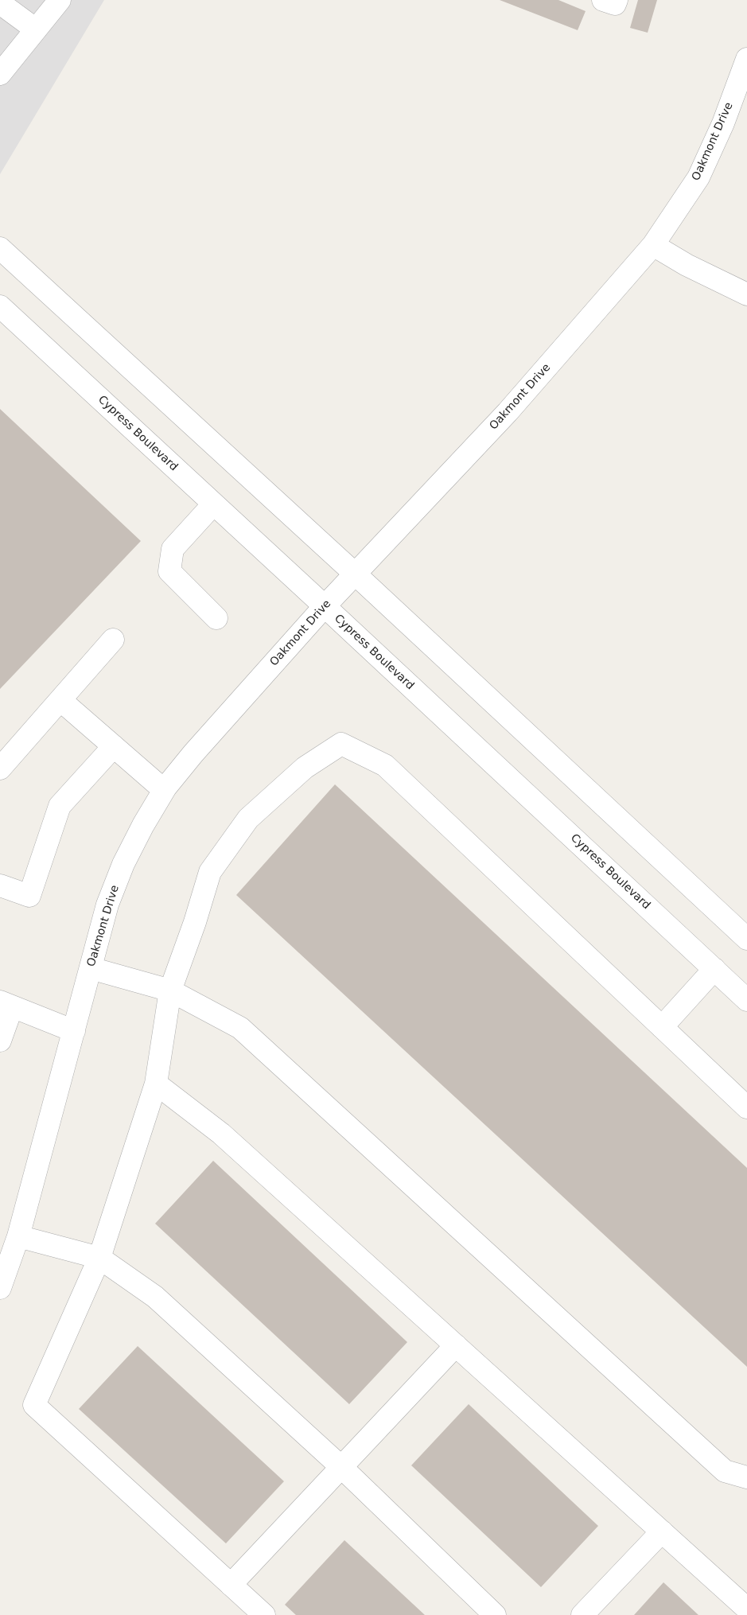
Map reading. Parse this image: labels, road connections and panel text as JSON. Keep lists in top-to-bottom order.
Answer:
{
  "streets": {
    "street": ["Oakmont Drive", "Cypress Boulevard"]
  },
  "crossings": [
    ["Oakmont Drive", "Cypress Boulevard"]
  ]
}
